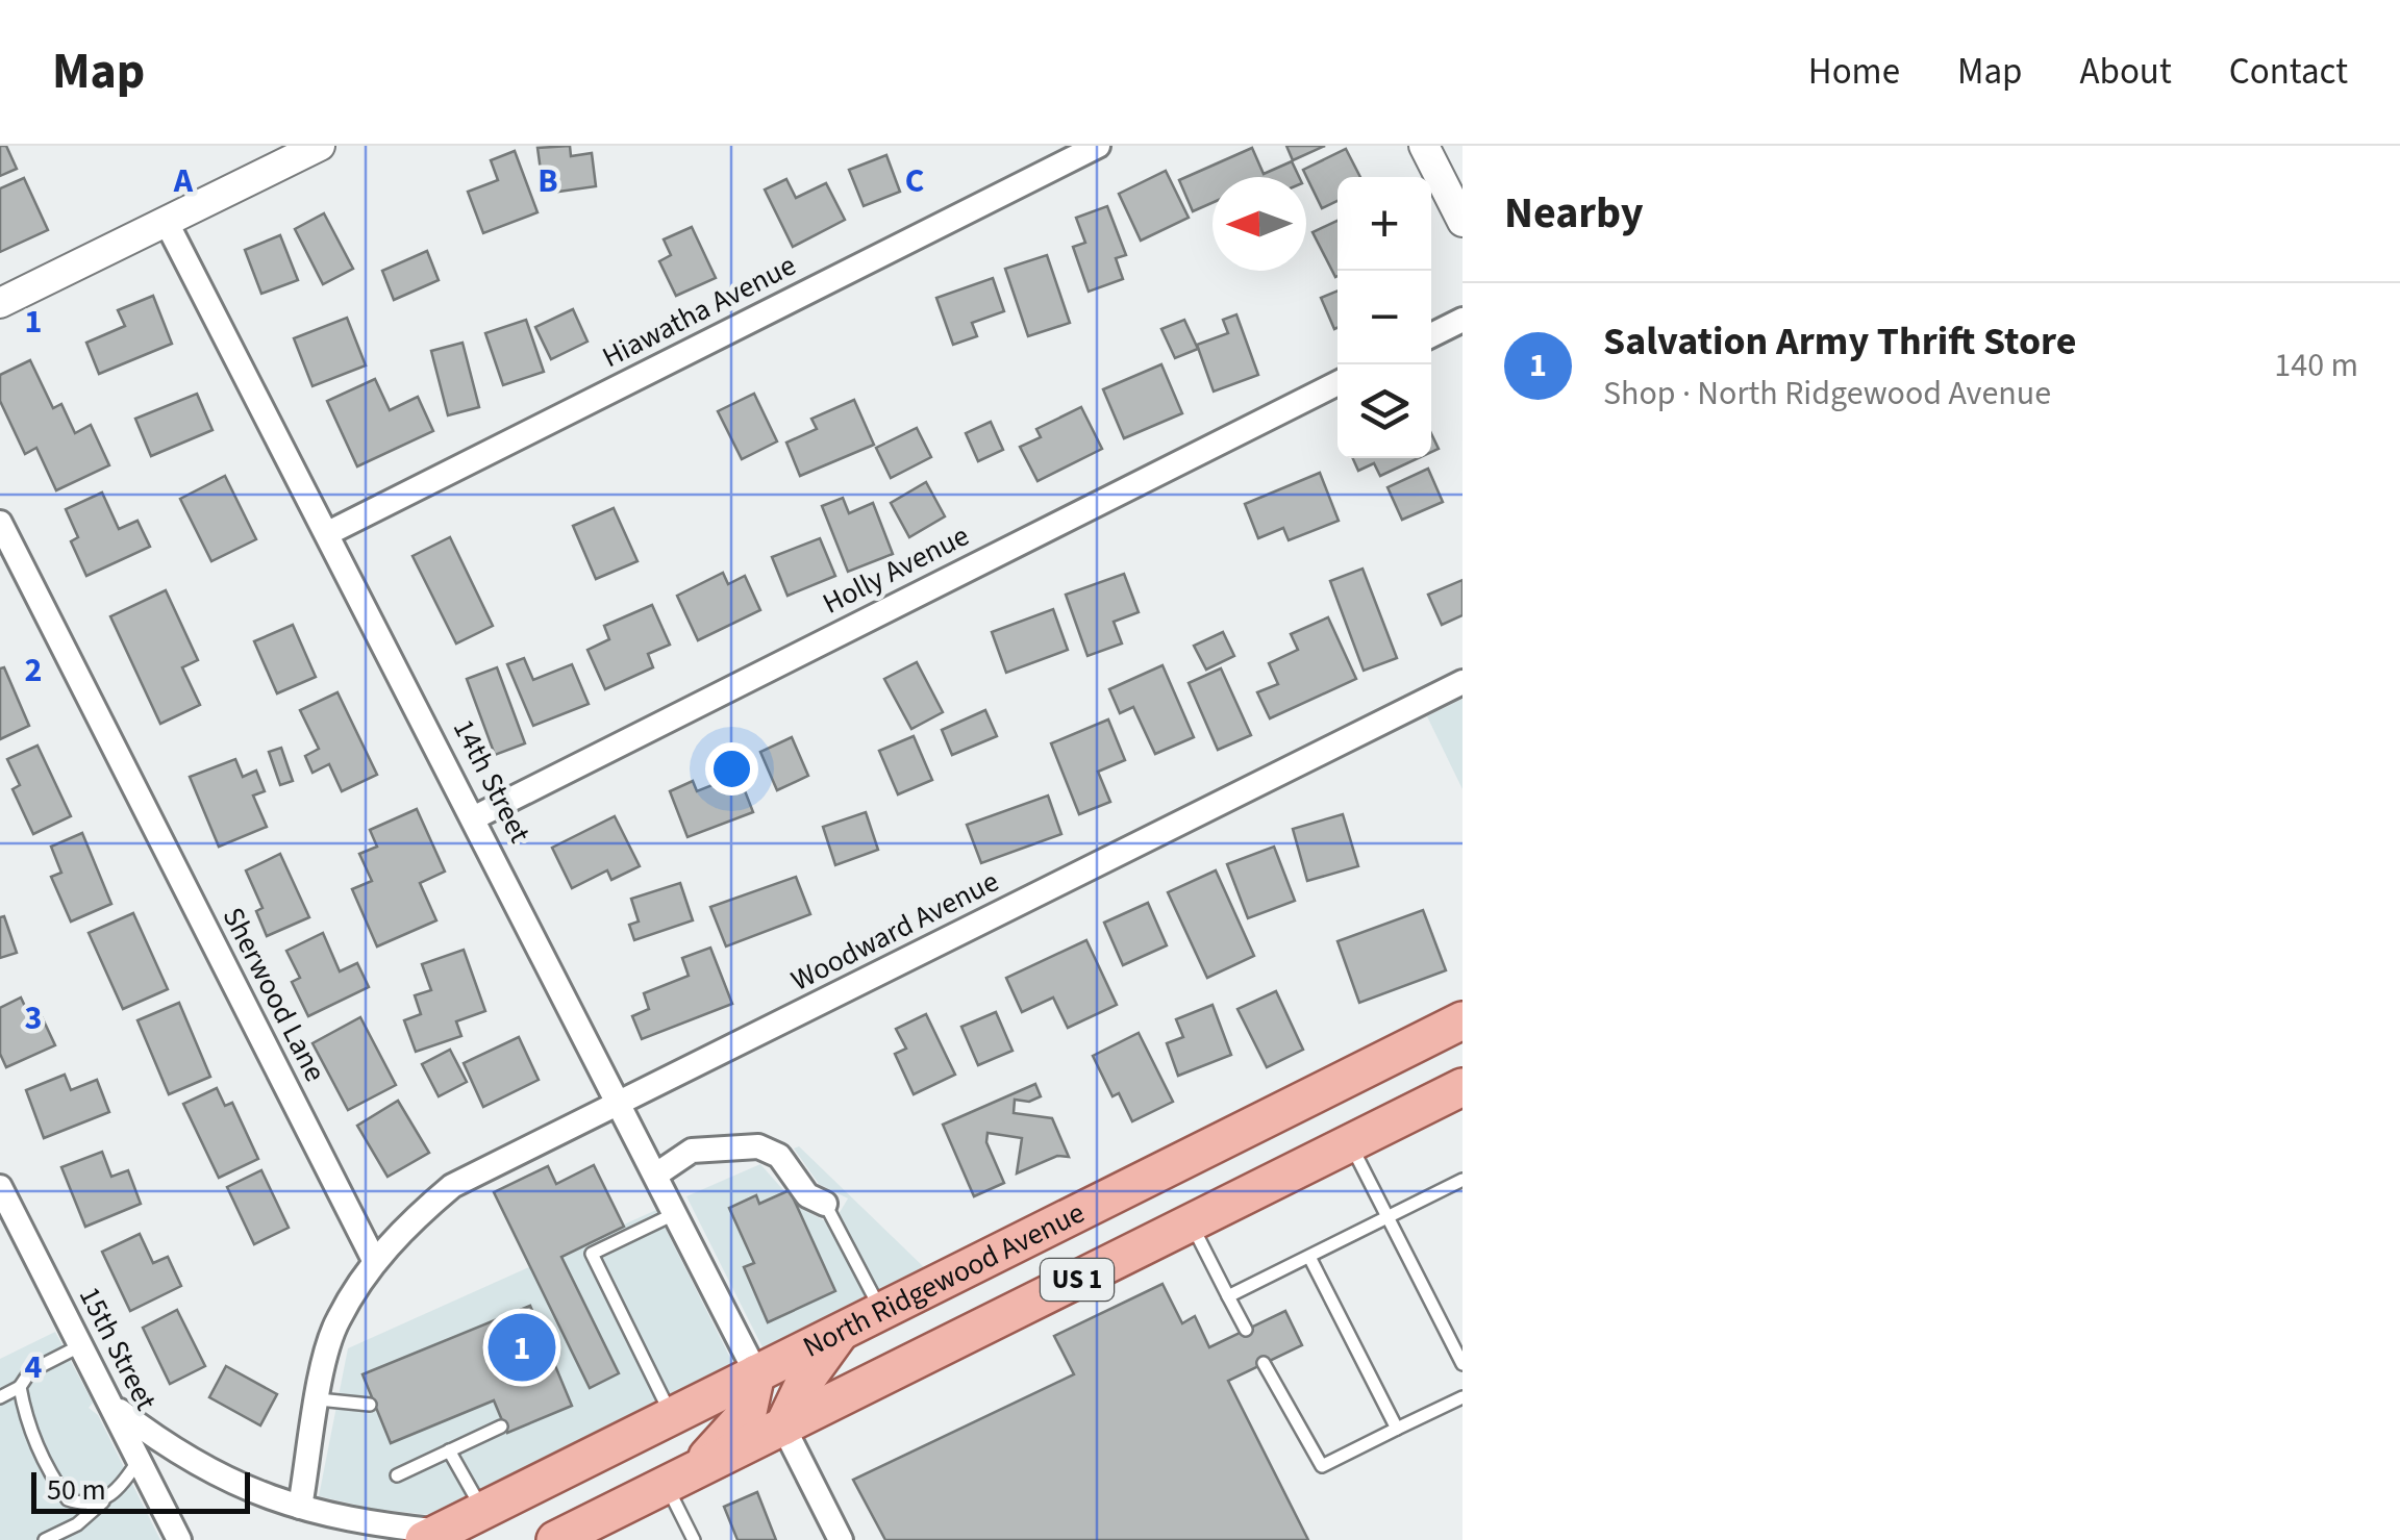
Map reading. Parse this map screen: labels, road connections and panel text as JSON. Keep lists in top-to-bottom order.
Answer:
{
  "streets": {
    "main road": ["North Ridgewood Avenue", "US 1"],
    "street": [
      "Hiawatha Avenue",
      "Holly Avenue",
      "14th Street",
      "Woodward Avenue",
      "Sherwood Lane",
      "15th Street"
    ]
  },
  "crossings": [
    ["Hiawatha Avenue", "14th Street"],
    ["Holly Avenue", "14th Street"],
    ["14th Street", "Woodward Avenue"],
    ["14th Street", "North Ridgewood Avenue"],
    ["Woodward Avenue", "Sherwood Lane"]
  ],
  "scale_bar": "50 m",
  "north": "left",
  "page": {
    "header": "Map",
    "nav": [
      "Home",
      "Map",
      "About",
      "Contact"
    ],
    "heading": "Nearby",
    "map_buttons": ["+", "−"],
    "list": [
      {
        "mark": "1",
        "name": "Salvation Army Thrift Store",
        "note": "Shop · North Ridgewood Avenue",
        "value": "140 m"
      }
    ],
    "pins": "1",
    "scale": "50 m"
  },
  "grid": {
    "columns": ["A", "B", "C"],
    "rows": [
      "1",
      "2",
      "3",
      "4"
    ]
  }
}
